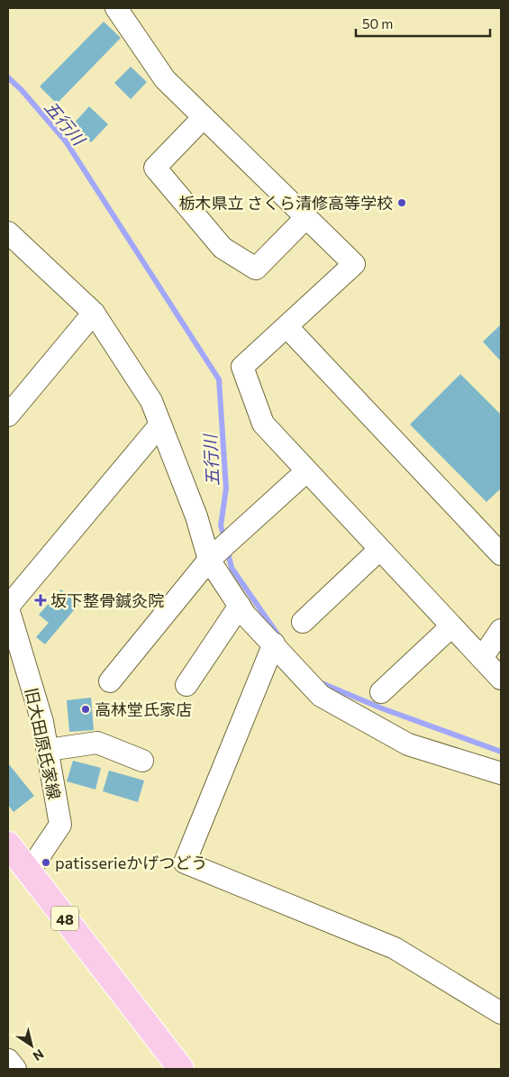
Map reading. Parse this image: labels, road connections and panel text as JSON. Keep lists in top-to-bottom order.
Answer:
{
  "streets": {
    "main road": ["48"],
    "street": ["旧大田原氏家線"]
  },
  "crossings": [
    ["旧大田原氏家線", "48"]
  ],
  "water": ["五行川"],
  "places": {
    "other": ["栃木県立 さくら清修高等学校", "高林堂氏家店", "patisserieかげつどう"],
    "health": ["坂下整骨鍼灸院"]
  },
  "scale_bar": "50 m",
  "north": "bottom right"
}
